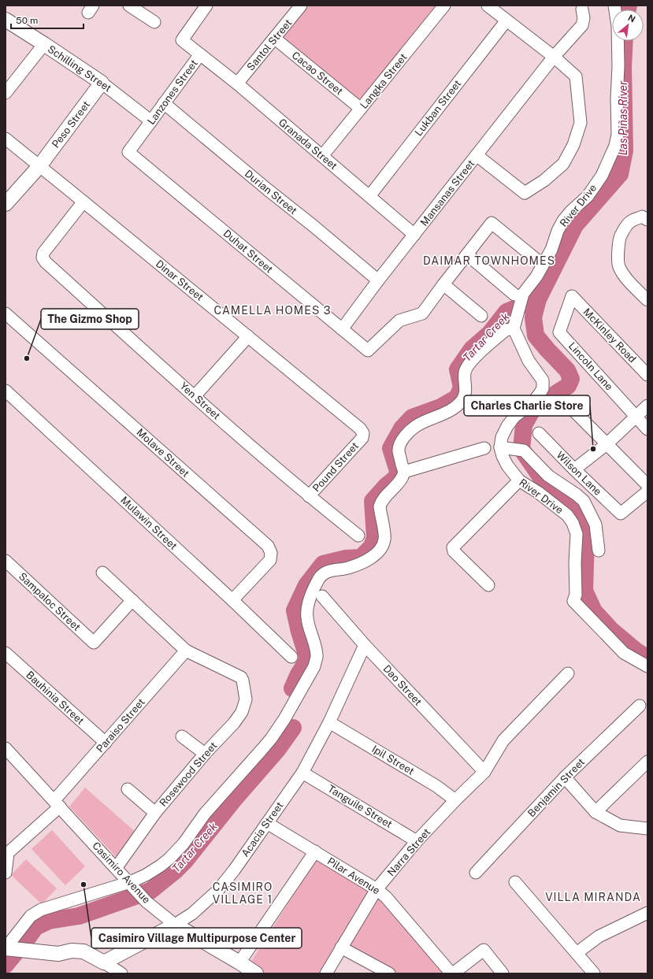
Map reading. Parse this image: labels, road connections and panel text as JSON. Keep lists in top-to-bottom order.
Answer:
{
  "streets": {
    "street": [
      "Santol Street",
      "Schilling Street",
      "Cacao Street",
      "Langka Street",
      "Lanzones Street",
      "Lukban Street",
      "Peso Street",
      "Granada Street",
      "Durian Street",
      "Mansanas Street",
      "River Drive",
      "Duhat Street",
      "Dinar Street",
      "McKinley Road",
      "Lincoln Lane",
      "Yen Street",
      "Molave Street",
      "Pound Street",
      "Wilson Lane",
      "Mulawin Street",
      "Sampaloc Street",
      "Dao Street",
      "Bauhinia Street",
      "Paraiso Street",
      "Ipil Street",
      "Rosewood Street",
      "Benjamin Street",
      "Tanguile Street",
      "Acacia Street",
      "Narra Street",
      "Casimiro Avenue",
      "Pilar Avenue"
    ]
  },
  "crossings": [
    ["Santol Street", "Cacao Street"],
    ["Santol Street", "Granada Street"],
    ["Schilling Street", "Lanzones Street"],
    ["Schilling Street", "Peso Street"],
    ["Cacao Street", "Langka Street"],
    ["Langka Street", "Granada Street"],
    ["Lanzones Street", "Granada Street"],
    ["Lanzones Street", "Durian Street"],
    ["Lanzones Street", "Duhat Street"],
    ["Lukban Street", "Granada Street"],
    ["Peso Street", "Dinar Street"],
    ["Granada Street", "Mansanas Street"],
    ["Durian Street", "Mansanas Street"],
    ["Mansanas Street", "Duhat Street"],
    ["Dinar Street", "Yen Street"],
    ["Dinar Street", "Pound Street"],
    ["McKinley Road", "Lincoln Lane"],
    ["Yen Street", "Pound Street"],
    ["Molave Street", "Mulawin Street"],
    ["Dao Street", "Acacia Street"],
    ["Dao Street", "Narra Street"],
    ["Bauhinia Street", "Paraiso Street"],
    ["Paraiso Street", "Rosewood Street"],
    ["Paraiso Street", "Casimiro Avenue"],
    ["Ipil Street", "Acacia Street"],
    ["Ipil Street", "Narra Street"],
    ["Rosewood Street", "Casimiro Avenue"],
    ["Tanguile Street", "Acacia Street"],
    ["Tanguile Street", "Narra Street"],
    ["Acacia Street", "Casimiro Avenue"],
    ["Acacia Street", "Pilar Avenue"],
    ["Narra Street", "Pilar Avenue"]
  ],
  "districts": [
    "DAIMAR TOWNHOMES",
    "CAMELLA HOMES 3",
    "CASIMIRO VILLAGE 1",
    "VILLA MIRANDA"
  ],
  "water": ["Las Piñas River", "Tartar Creek"],
  "places": ["The Gizmo Shop", "Charles Charlie Store", "Casimiro Village Multipurpose Center"],
  "scale_bar": "50 m",
  "north": "top right"
}
